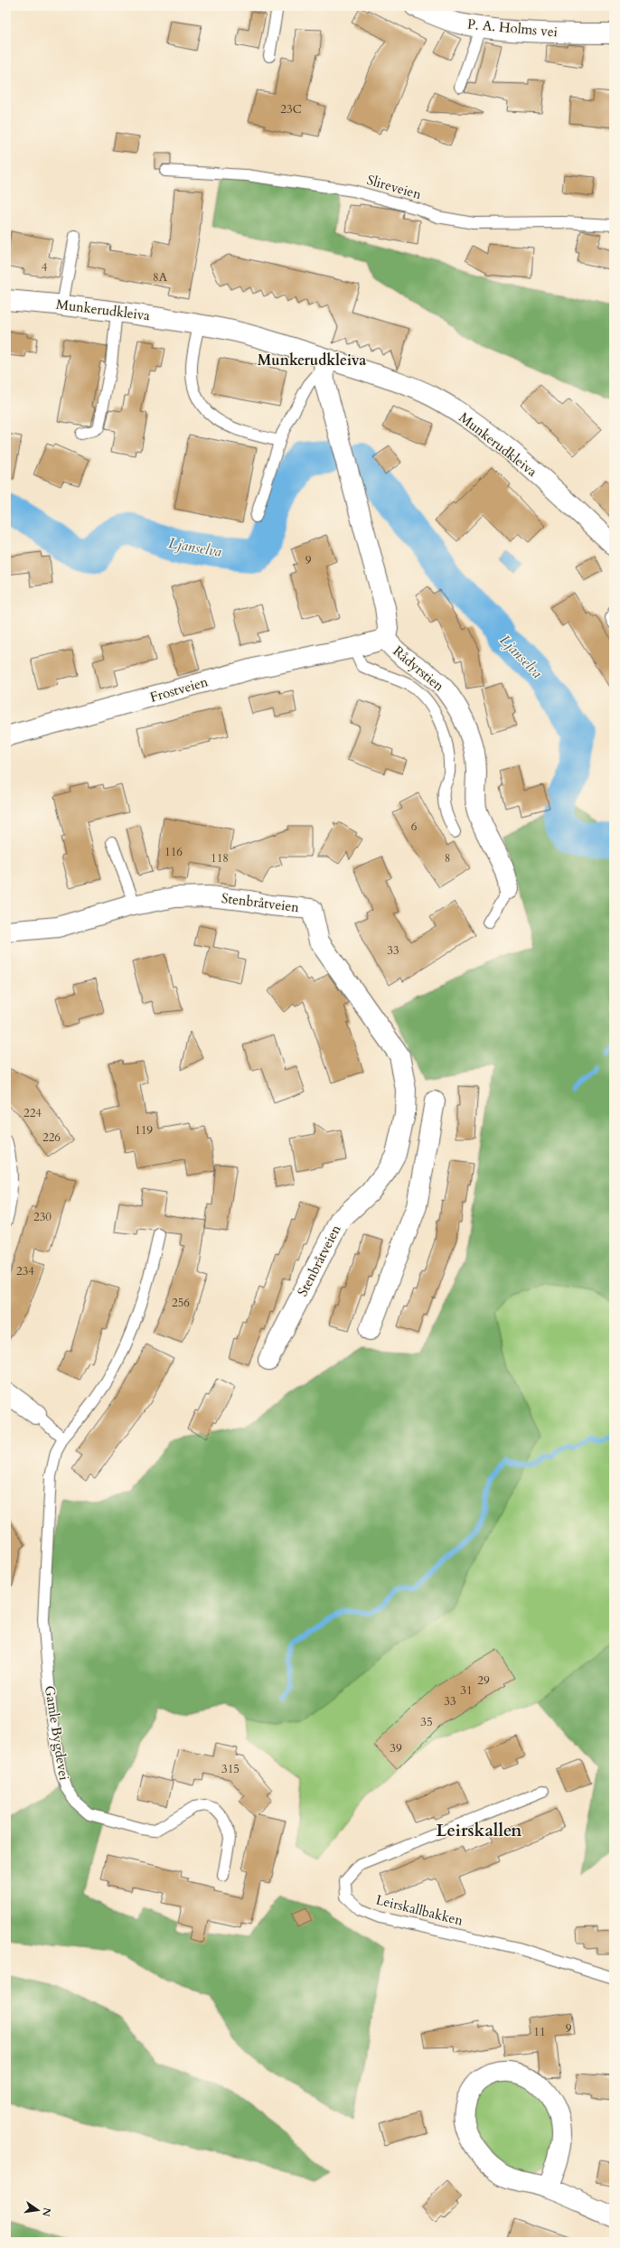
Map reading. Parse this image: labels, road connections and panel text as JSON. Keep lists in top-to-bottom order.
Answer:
{
  "streets": {
    "street": [
      "P. A. Holms vei",
      "Munkerudkleiva",
      "Rådyrstien",
      "Frostveien",
      "Stenbråtveien"
    ],
    "lane": ["Slireveien", "Gamle Bygdevei", "Leirskallbakken"]
  },
  "crossings": [
    ["Munkerudkleiva", "Rådyrstien"],
    ["Rådyrstien", "Frostveien"]
  ],
  "districts": ["Munkerudkleiva", "Leirskallen"],
  "water": ["Ljanselva"],
  "house_numbers": [
    "23C",
    "4",
    "8A",
    "9",
    "6",
    "116",
    "118",
    "8",
    "33",
    "224",
    "119",
    "226",
    "230",
    "234",
    "256",
    "29",
    "31",
    "33",
    "35",
    "39",
    "315",
    "9",
    "11"
  ],
  "north": "right"
}
